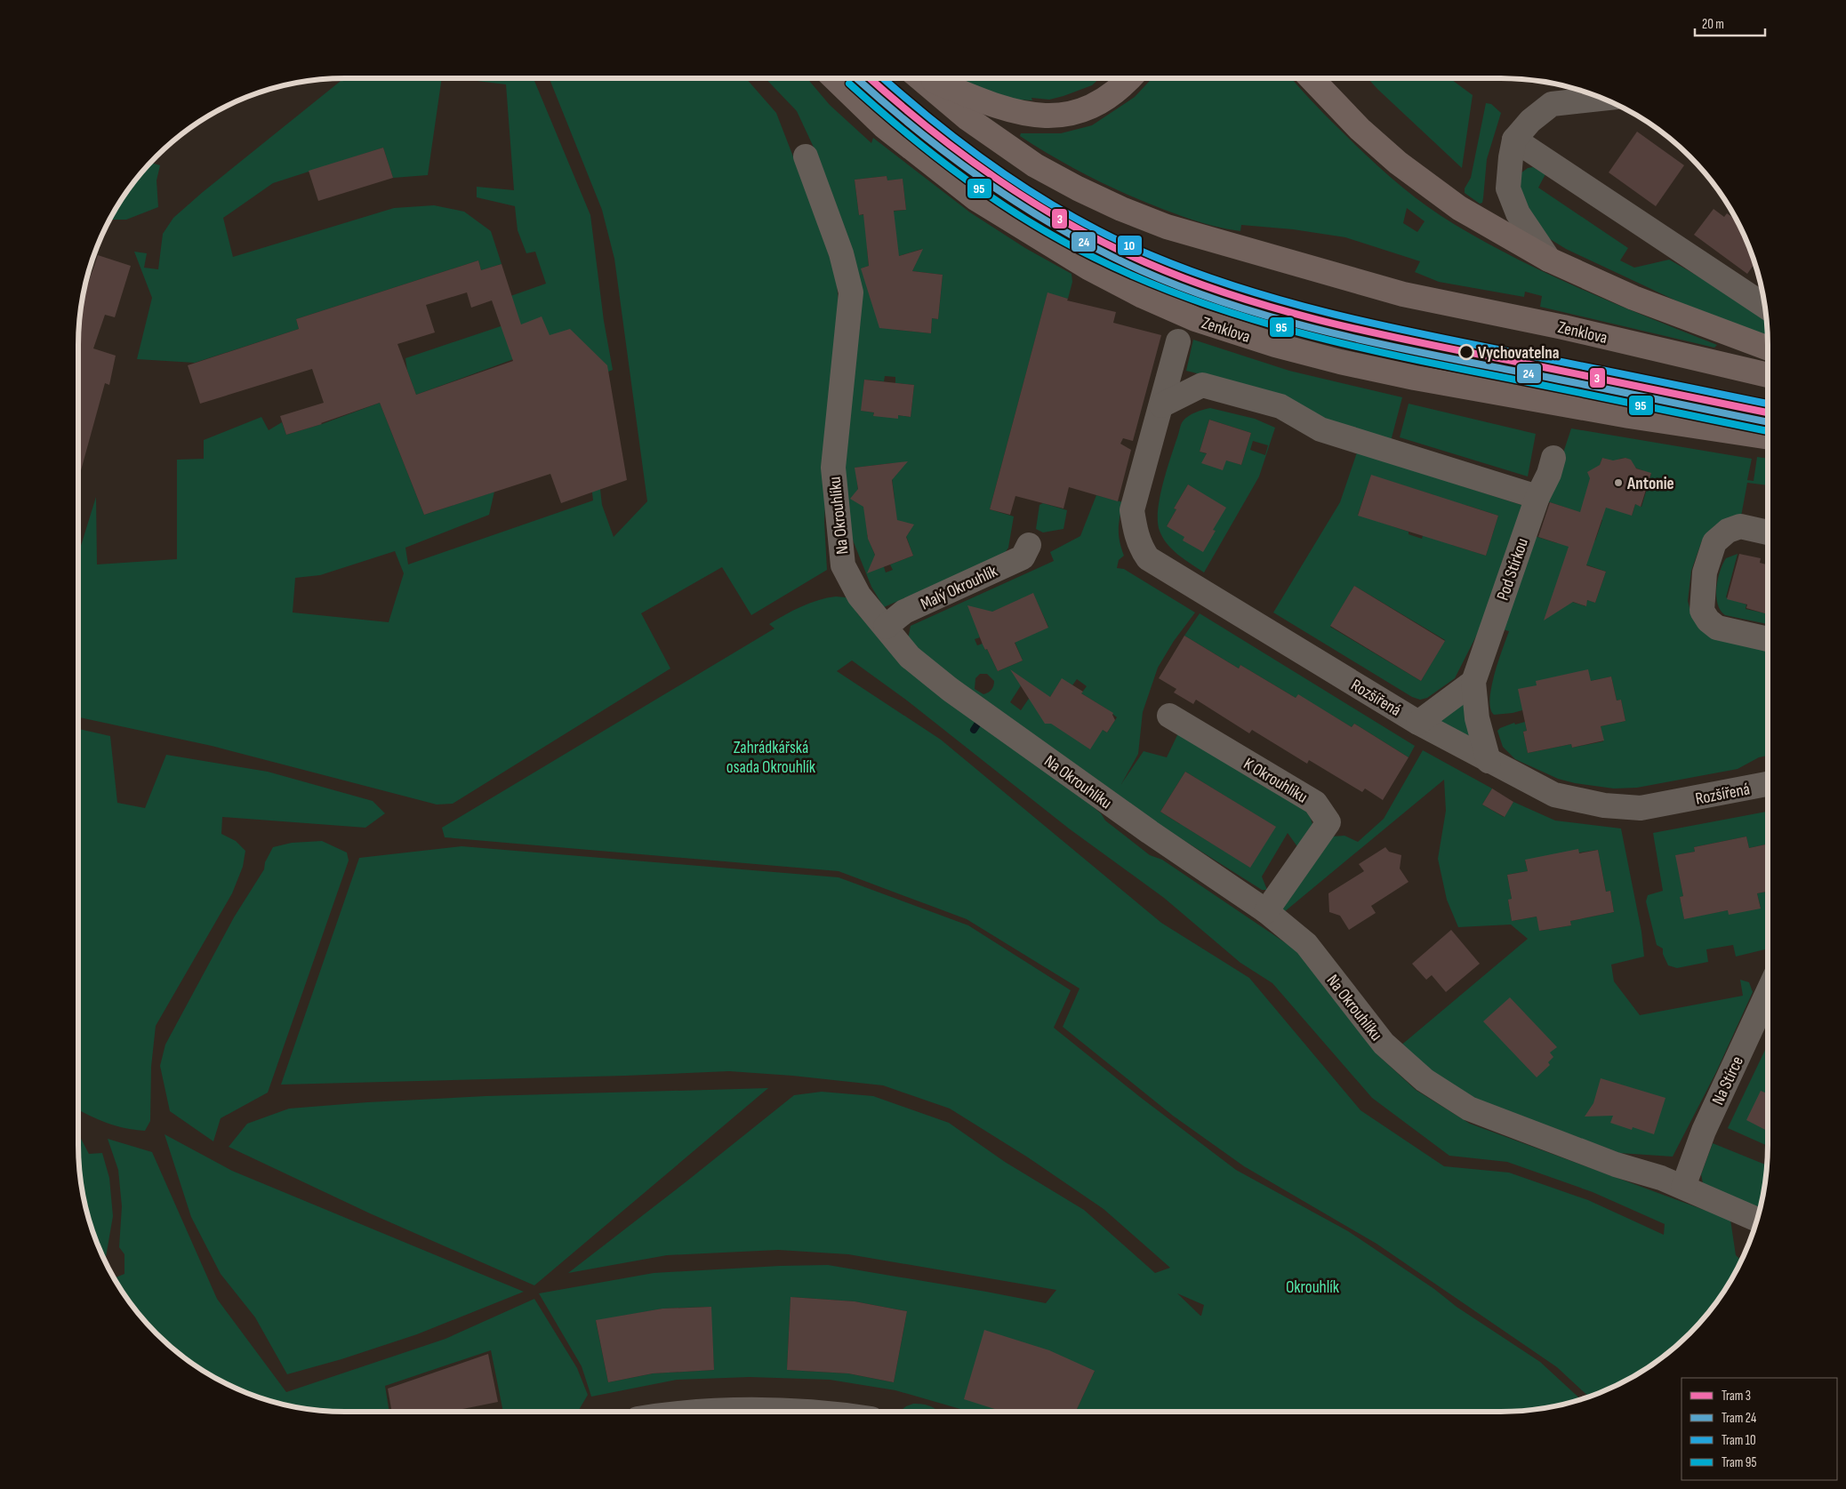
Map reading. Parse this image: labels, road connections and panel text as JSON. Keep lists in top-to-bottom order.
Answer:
{
  "streets": {
    "main road": ["Zenklova"],
    "street": [
      "Na Okrouhlíku",
      "Pod Stírkou",
      "Malý Okrouhlík",
      "Rozšířená",
      "K Okrouhlíku",
      "Na Stírce"
    ]
  },
  "crossings": [
    ["Na Okrouhlíku", "Malý Okrouhlík"],
    ["Na Okrouhlíku", "K Okrouhlíku"],
    ["Na Okrouhlíku", "Na Stírce"],
    ["Pod Stírkou", "Rozšířená"]
  ],
  "parks": ["Zahrádkářská osada Okrouhlík", "Okrouhlík"],
  "places": ["Vychovatelna", "Antonie"],
  "lines": [
    "tram line 3",
    "tram line 24",
    "tram line 10",
    "tram line 95"
  ],
  "legend": [
    "Tram 3",
    "Tram 24",
    "Tram 10",
    "Tram 95"
  ],
  "scale_bar": "20 m"
}
